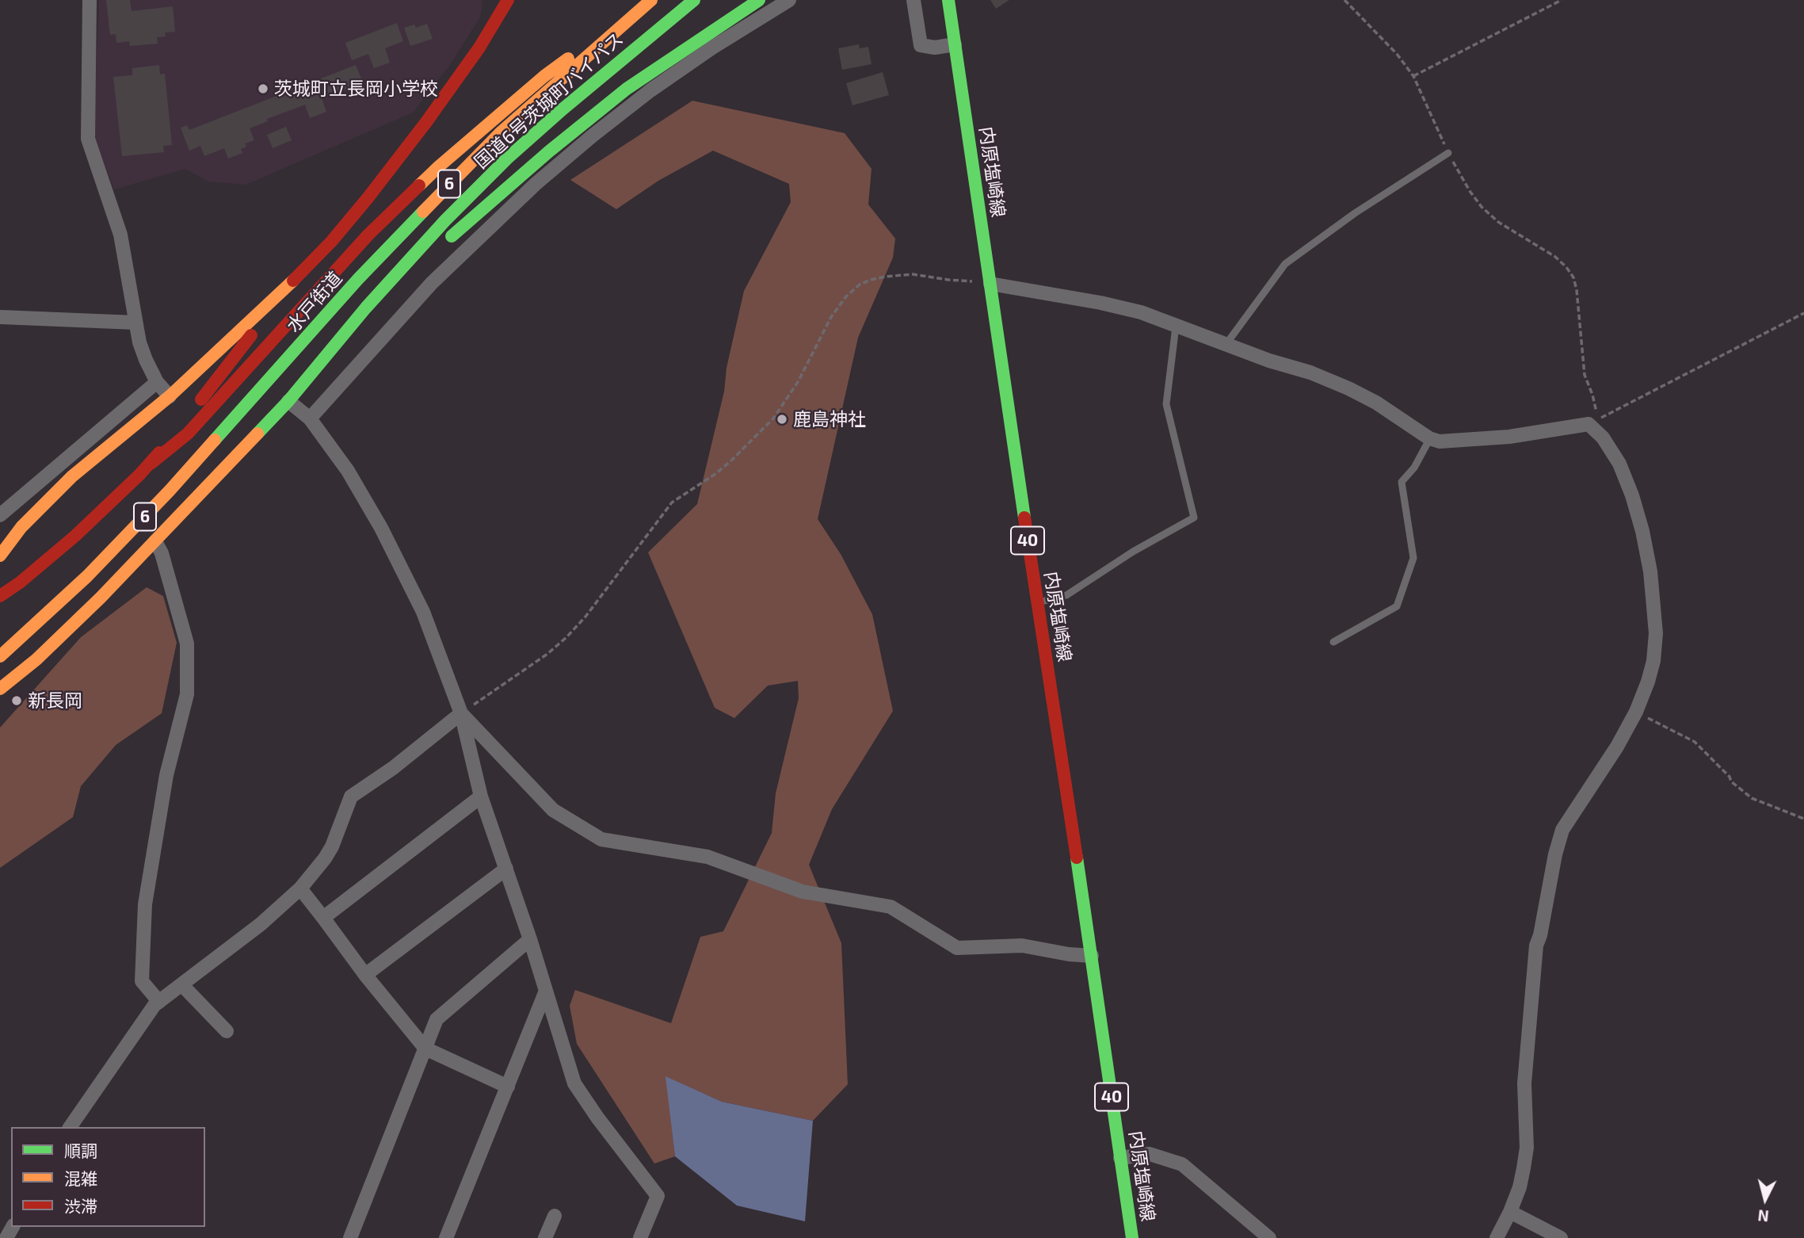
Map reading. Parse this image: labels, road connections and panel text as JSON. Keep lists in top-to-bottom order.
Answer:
{
  "streets": {
    "main road": [
      "国道6号茨城町バイパス",
      "内原塩崎線",
      "6",
      "水戸街道",
      "40"
    ]
  },
  "crossings": [
    ["国道6号茨城町バイパス", "6"]
  ],
  "places": ["茨城町立長岡小学校", "鹿島神社", "新長岡"],
  "legend": ["順調", "混雑", "渋滞"],
  "north": "bottom"
}
